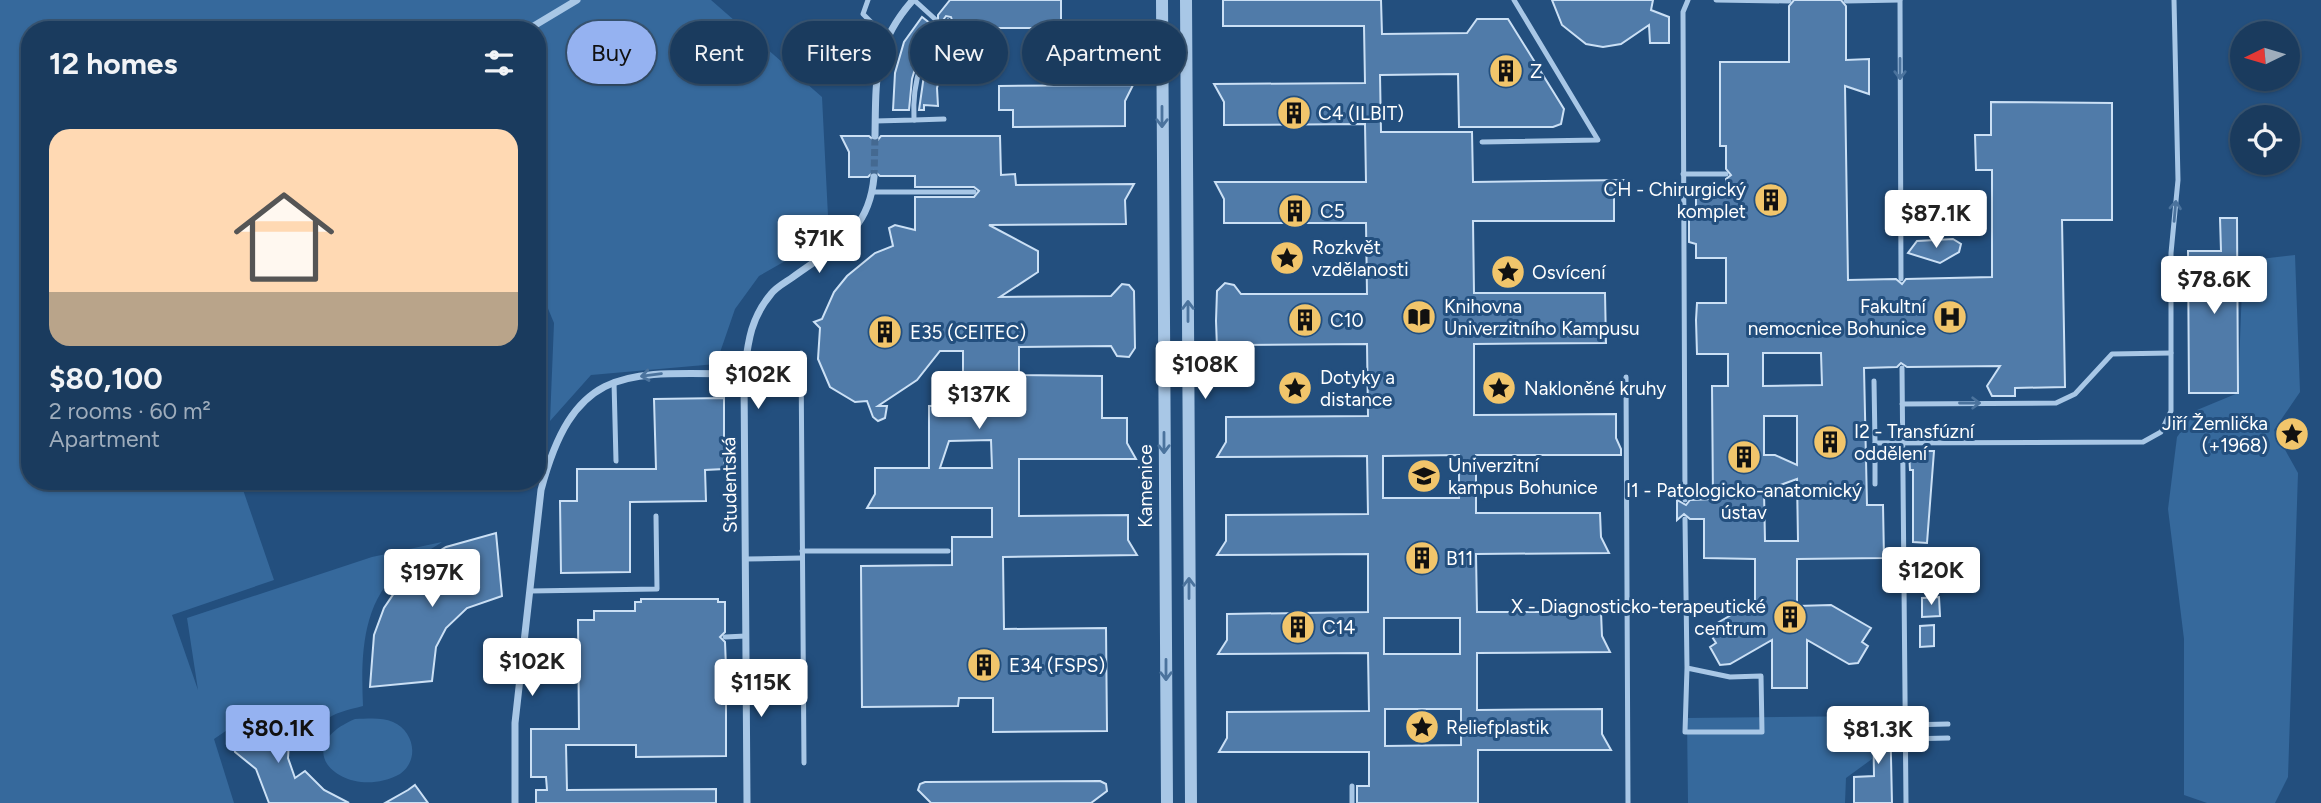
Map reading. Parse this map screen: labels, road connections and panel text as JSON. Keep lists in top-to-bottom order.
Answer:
{
  "streets": {
    "street": ["Studentská", "Kamenice"]
  },
  "places": {
    "building": [
      "Z",
      "C4 (ILBIT)",
      "CH - Chirurgický komplet",
      "C5",
      "C10",
      "E35 (CEITEC)",
      "I2 - Transfúzní oddělení",
      "I1 - Patologicko-anatomický ústav",
      "B11",
      "X - Diagnosticko-terapeutické centrum",
      "C14",
      "E34 (FSPS)"
    ],
    "place": [
      "Rozkvět vzdělanosti",
      "Osvícení",
      "Dotyky a distance",
      "Nakloněné kruhy",
      "Jiří Žemlička (+1968)",
      "Reliefplastik"
    ],
    "library": ["Knihovna Univerzitního Kampusu"],
    "hospital": ["Fakultní nemocnice Bohunice"],
    "school or university": ["Univerzitní kampus Bohunice"]
  },
  "north": "left",
  "page": {
    "chip": [
      "Buy",
      "Rent",
      "Filters",
      "New",
      "Apartment"
    ],
    "heading": "12 homes",
    "list": [
      {
        "name": "$80,100",
        "note": "2 rooms · 60 m² · Apartment"
      }
    ],
    "price": [
      "$87.1K",
      "$71K",
      "$78.6K",
      "$108K",
      "$102K",
      "$137K",
      "$120K",
      "$197K",
      "$102K",
      "$115K",
      "$80.1K",
      "$81.3K"
    ]
  }
}
